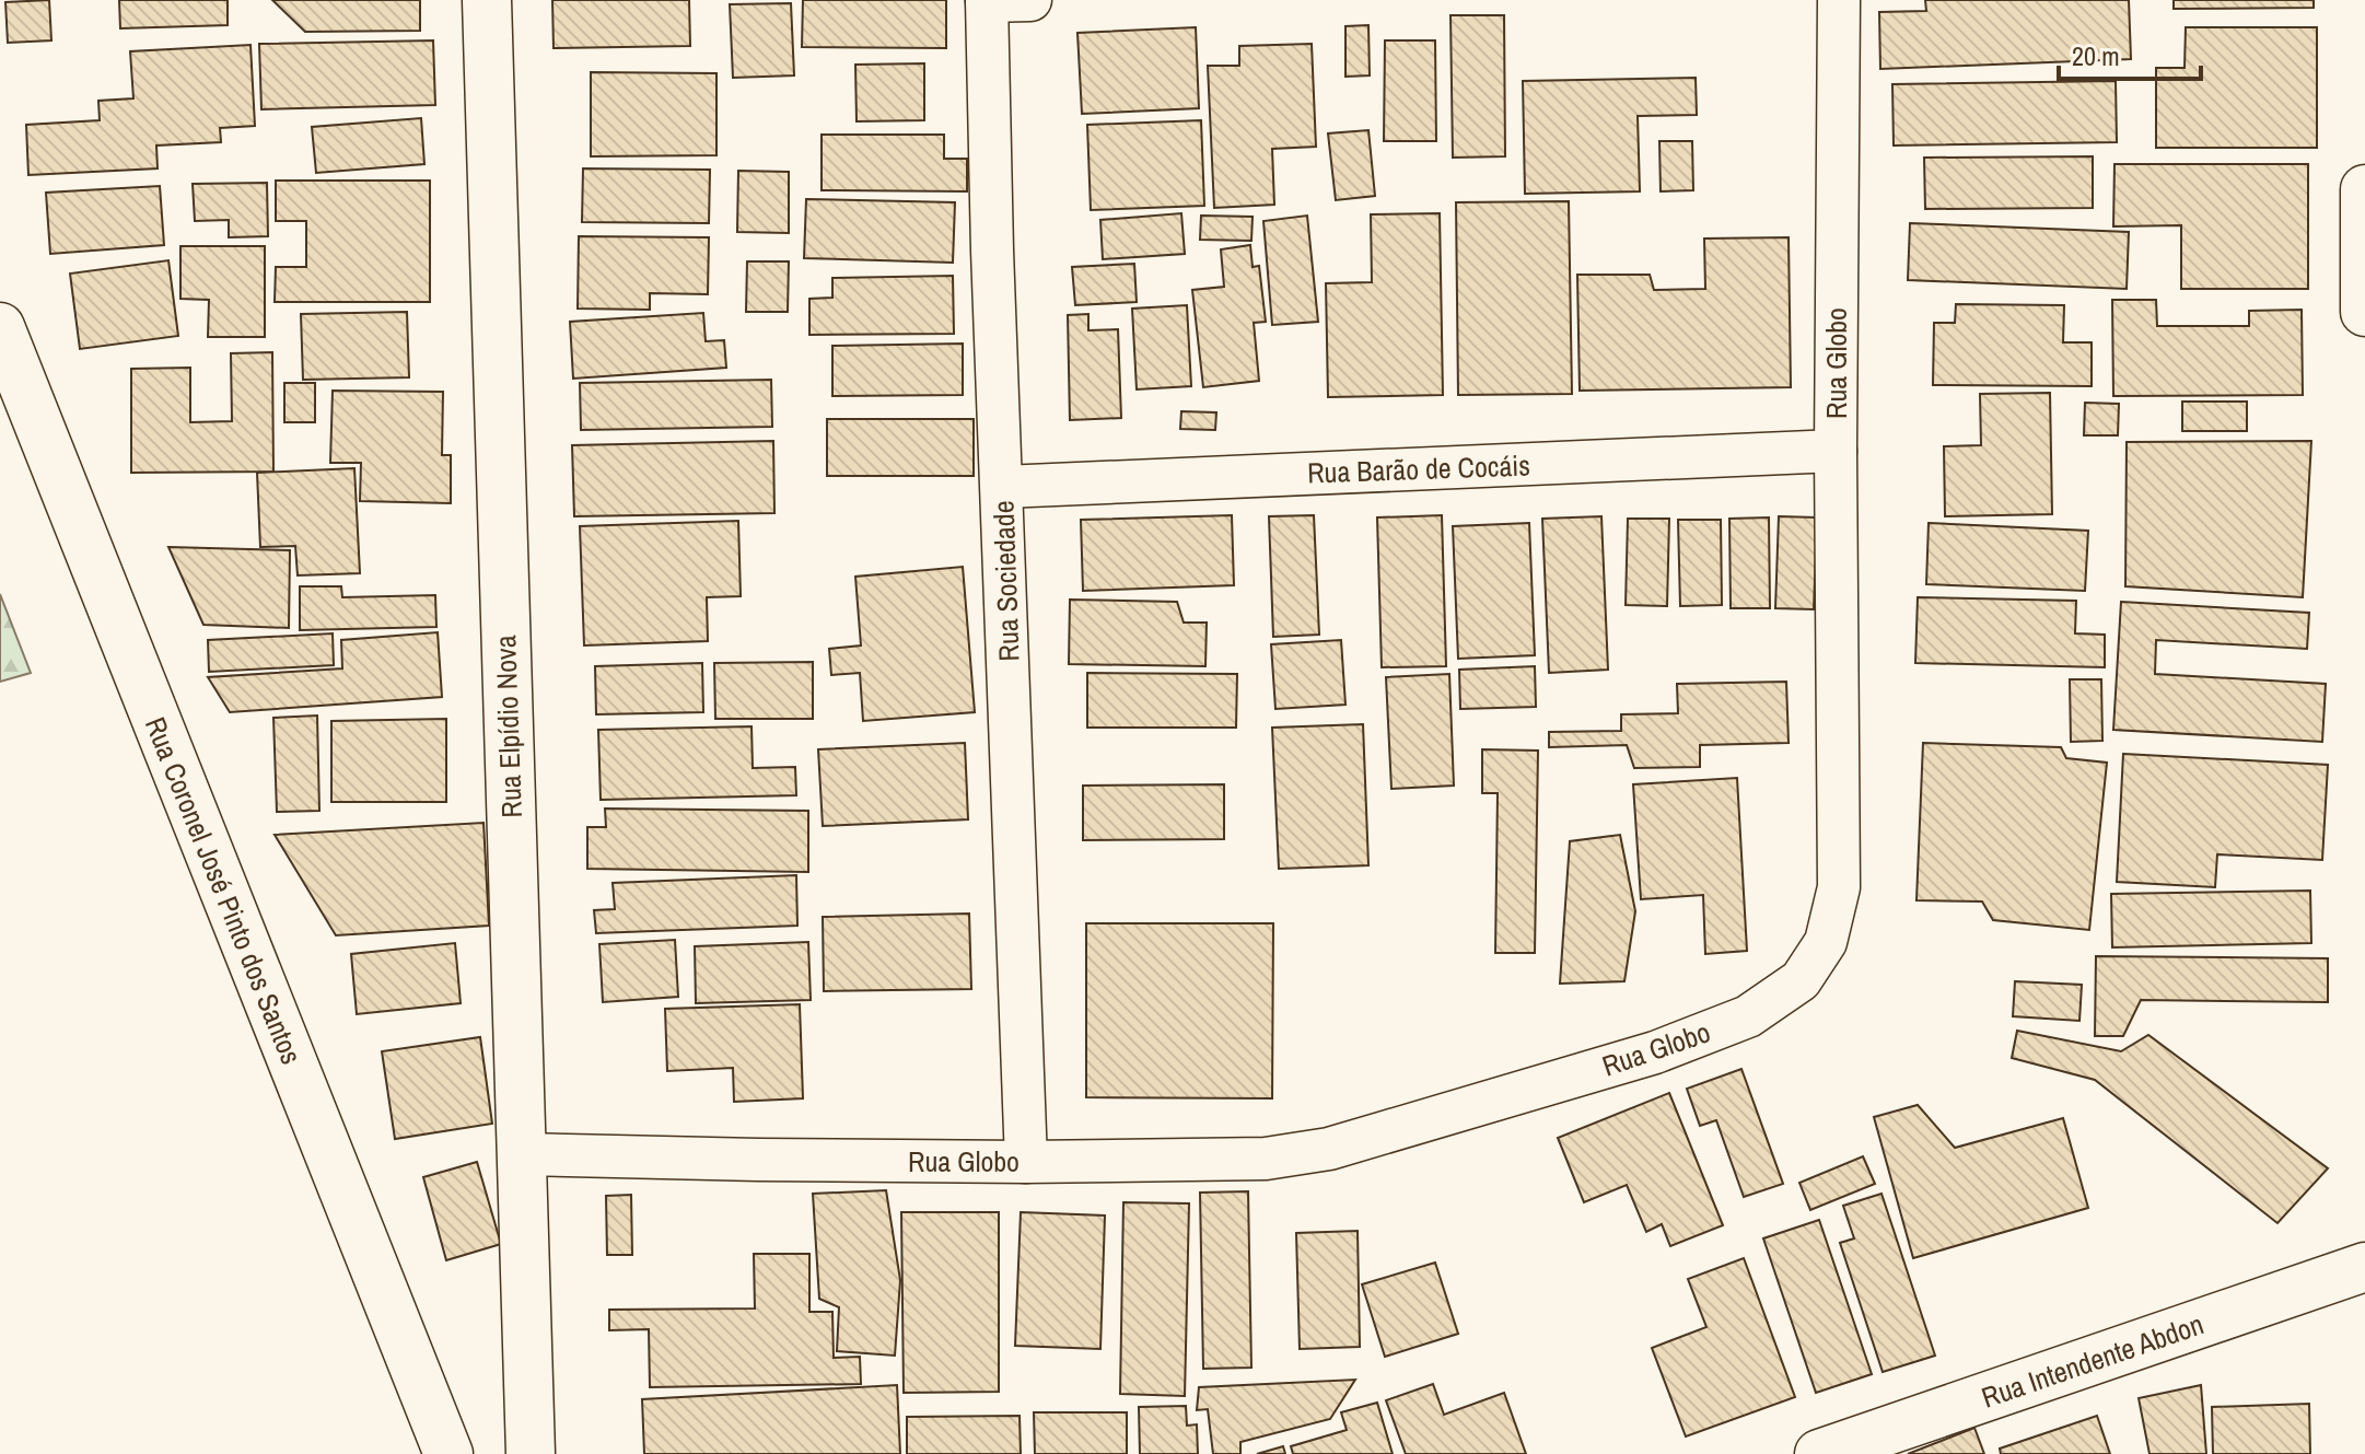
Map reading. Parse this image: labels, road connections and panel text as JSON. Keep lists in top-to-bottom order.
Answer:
{
  "streets": {
    "street": [
      "Rua Globo",
      "Rua Barão de Cocáis",
      "Rua Sociedade",
      "Rua Elpídio Nova",
      "Rua Coronel José Pinto dos Santos",
      "Rua Intendente Abdon"
    ]
  },
  "crossings": [
    ["Rua Globo", "Rua Barão de Cocáis"],
    ["Rua Globo", "Rua Sociedade"],
    ["Rua Globo", "Rua Elpídio Nova"],
    ["Rua Barão de Cocáis", "Rua Sociedade"]
  ],
  "scale_bar": "20 m"
}
